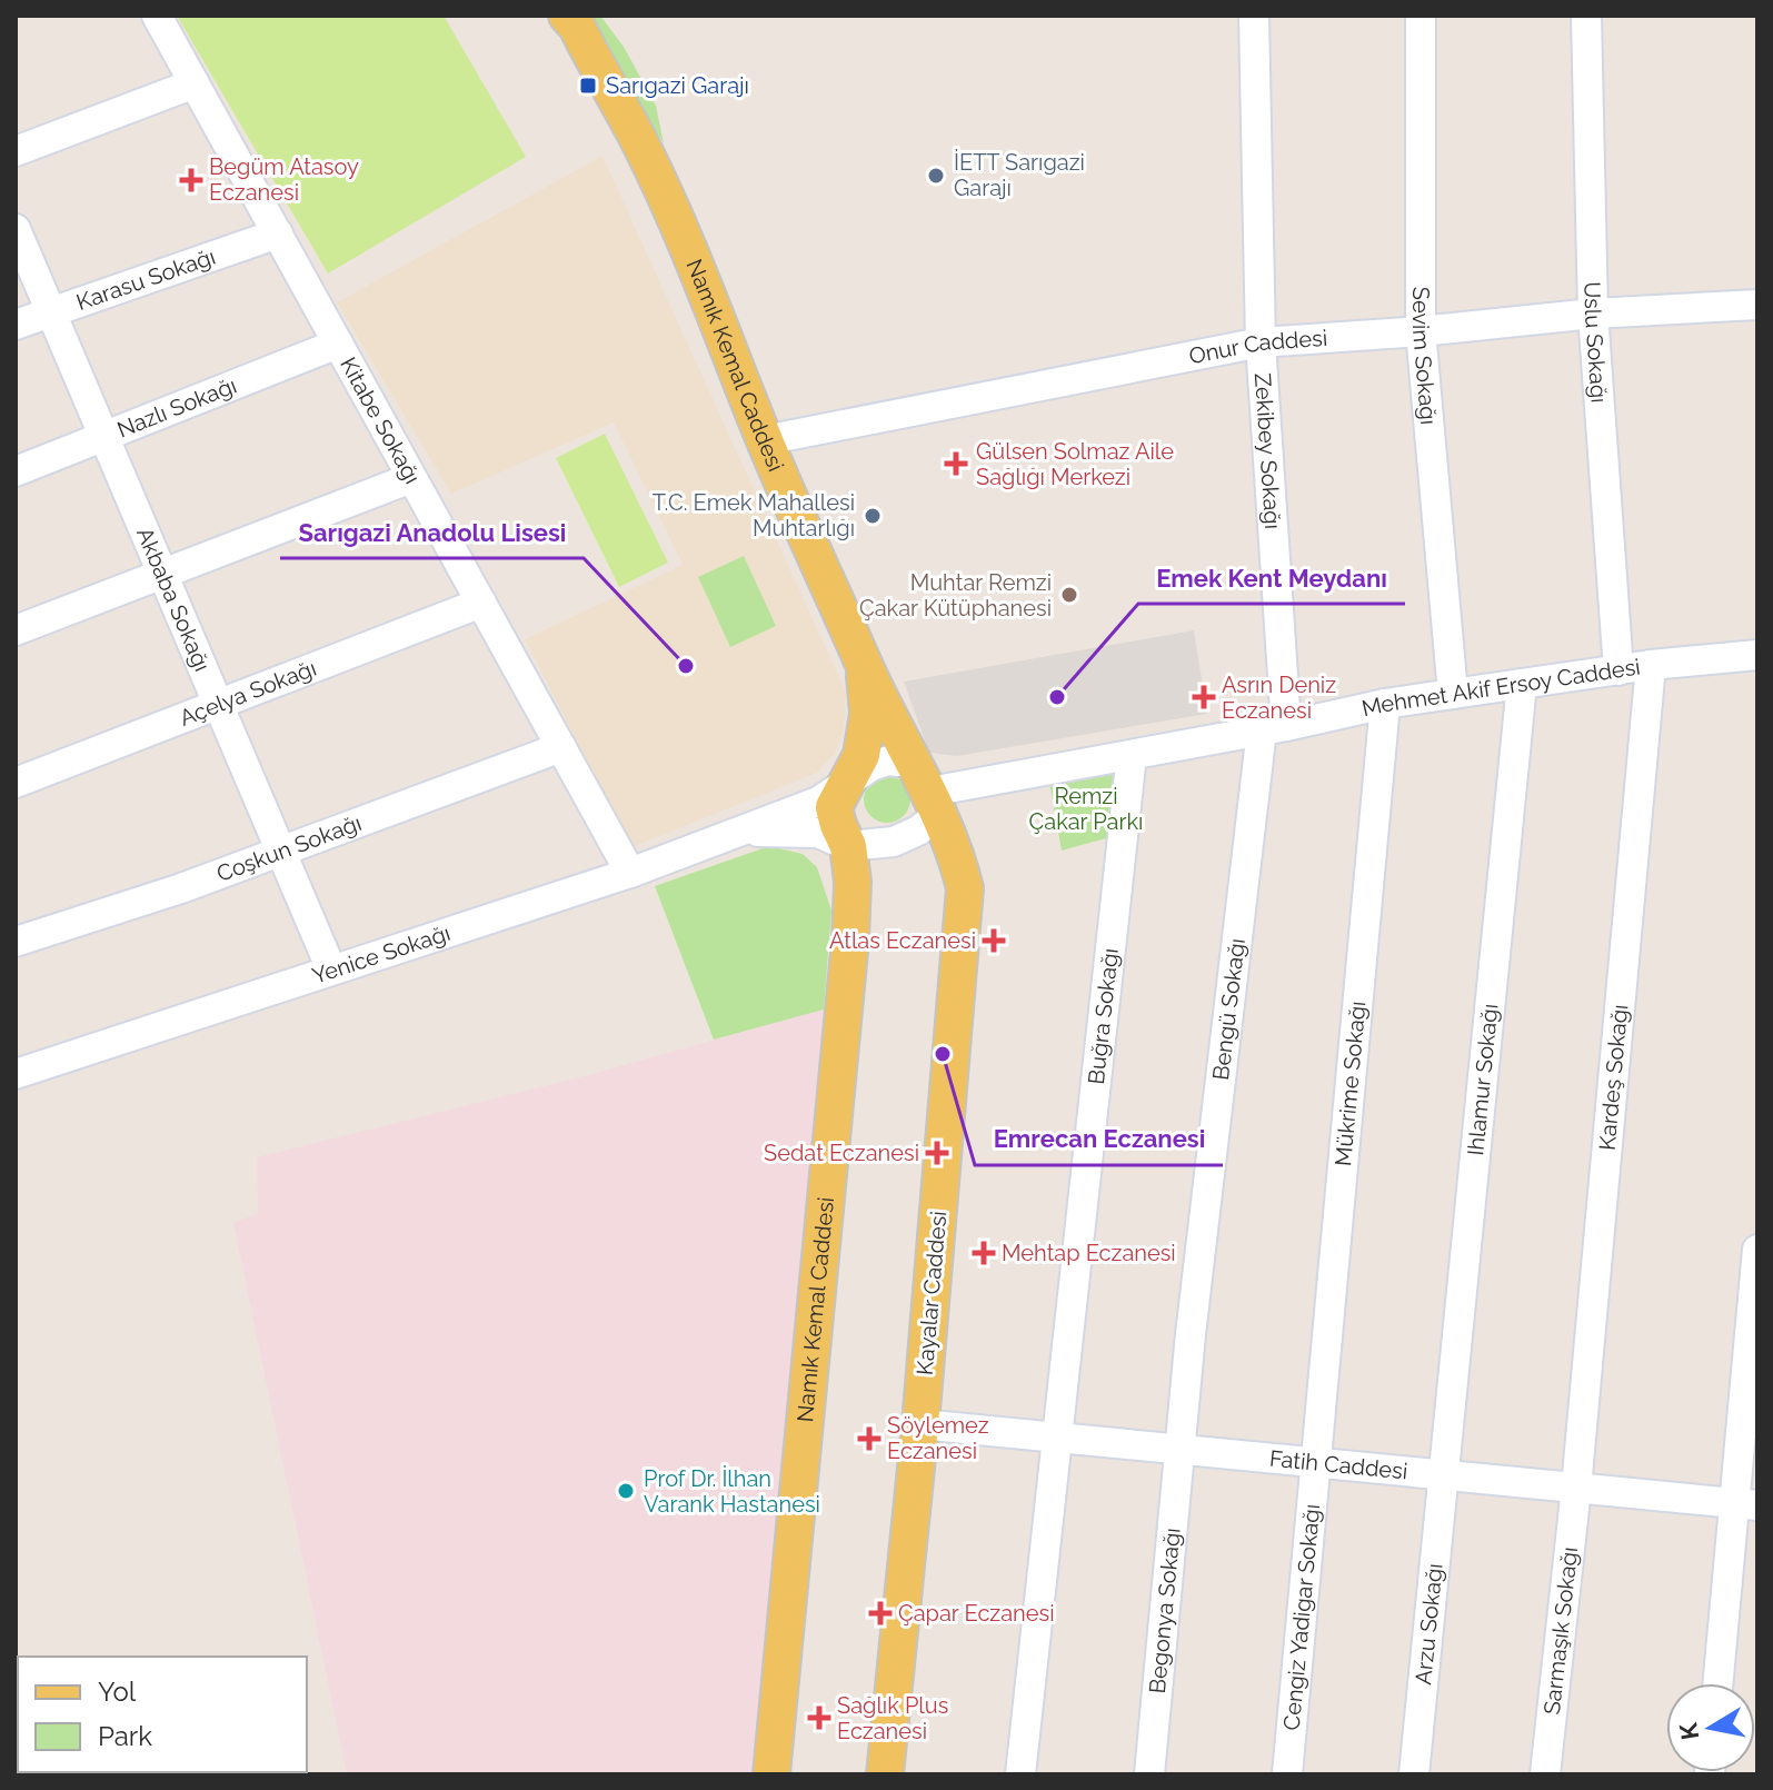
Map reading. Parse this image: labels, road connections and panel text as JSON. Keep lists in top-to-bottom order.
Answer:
{
  "streets": {
    "main road": ["Namık Kemal Caddesi", "Kayalar Caddesi"],
    "street": [
      "Karasu Sokağı",
      "Uslu Sokağı",
      "Onur Caddesi",
      "Sevim Sokağı",
      "Nazlı Sokağı",
      "Kitabe Sokağı",
      "Zekibey Sokağı",
      "Akbaba Sokağı",
      "Mehmet Akif Ersoy Caddesi",
      "Açelya Sokağı",
      "Coşkun Sokağı",
      "Yenice Sokağı",
      "Bengü Sokağı",
      "Buğra Sokağı",
      "Kardeş Sokağı",
      "Ihlamur Sokağı",
      "Mükrime Sokağı",
      "Fatih Caddesi",
      "Begonya Sokağı",
      "Cengiz Yadigar Sokağı",
      "Arzu Sokağı",
      "Sarmaşık Sokağı"
    ]
  },
  "crossings": [
    ["Karasu Sokağı", "Kitabe Sokağı"],
    ["Karasu Sokağı", "Akbaba Sokağı"],
    ["Uslu Sokağı", "Onur Caddesi"],
    ["Uslu Sokağı", "Mehmet Akif Ersoy Caddesi"],
    ["Onur Caddesi", "Sevim Sokağı"],
    ["Onur Caddesi", "Namık Kemal Caddesi"],
    ["Onur Caddesi", "Zekibey Sokağı"],
    ["Sevim Sokağı", "Mehmet Akif Ersoy Caddesi"],
    ["Namık Kemal Caddesi", "Mehmet Akif Ersoy Caddesi"],
    ["Namık Kemal Caddesi", "Yenice Sokağı"],
    ["Namık Kemal Caddesi", "Kayalar Caddesi"],
    ["Nazlı Sokağı", "Kitabe Sokağı"],
    ["Nazlı Sokağı", "Akbaba Sokağı"],
    ["Kitabe Sokağı", "Açelya Sokağı"],
    ["Kitabe Sokağı", "Coşkun Sokağı"],
    ["Kitabe Sokağı", "Yenice Sokağı"],
    ["Zekibey Sokağı", "Mehmet Akif Ersoy Caddesi"],
    ["Zekibey Sokağı", "Bengü Sokağı"],
    ["Akbaba Sokağı", "Açelya Sokağı"],
    ["Akbaba Sokağı", "Coşkun Sokağı"],
    ["Akbaba Sokağı", "Yenice Sokağı"],
    ["Mehmet Akif Ersoy Caddesi", "Yenice Sokağı"],
    ["Mehmet Akif Ersoy Caddesi", "Bengü Sokağı"],
    ["Mehmet Akif Ersoy Caddesi", "Buğra Sokağı"],
    ["Mehmet Akif Ersoy Caddesi", "Kardeş Sokağı"],
    ["Mehmet Akif Ersoy Caddesi", "Ihlamur Sokağı"],
    ["Mehmet Akif Ersoy Caddesi", "Mükrime Sokağı"],
    ["Mehmet Akif Ersoy Caddesi", "Kayalar Caddesi"],
    ["Yenice Sokağı", "Kayalar Caddesi"],
    ["Bengü Sokağı", "Fatih Caddesi"],
    ["Bengü Sokağı", "Begonya Sokağı"],
    ["Buğra Sokağı", "Fatih Caddesi"],
    ["Kardeş Sokağı", "Fatih Caddesi"],
    ["Kardeş Sokağı", "Sarmaşık Sokağı"],
    ["Ihlamur Sokağı", "Fatih Caddesi"],
    ["Ihlamur Sokağı", "Arzu Sokağı"],
    ["Mükrime Sokağı", "Fatih Caddesi"],
    ["Mükrime Sokağı", "Cengiz Yadigar Sokağı"],
    ["Kayalar Caddesi", "Fatih Caddesi"],
    ["Fatih Caddesi", "Begonya Sokağı"],
    ["Fatih Caddesi", "Cengiz Yadigar Sokağı"],
    ["Fatih Caddesi", "Arzu Sokağı"],
    ["Fatih Caddesi", "Sarmaşık Sokağı"]
  ],
  "parks": ["Remzi Çakar Parkı"],
  "places": {
    "transit": ["Sarıgazi Garajı"],
    "other": [
      "İETT Sarıgazi Garajı",
      "T.C. Emek Mahallesi Muhtarlığı",
      "Muhtar Remzi Çakar Kütüphanesi",
      "Sarıgazi Anadolu Lisesi",
      "Emek Kent Meydanı",
      "Emrecan Eczanesi",
      "Prof Dr. İlhan Varank Hastanesi"
    ],
    "health": [
      "Begüm Atasoy Eczanesi",
      "Gülsen Solmaz Aile Sağlığı Merkezi",
      "Asrın Deniz Eczanesi",
      "Atlas Eczanesi",
      "Sedat Eczanesi",
      "Mehtap Eczanesi",
      "Söylemez Eczanesi",
      "Çapar Eczanesi",
      "Sağlık Plus Eczanesi"
    ]
  },
  "legend": ["Yol", "Park"],
  "north": "left"
}
